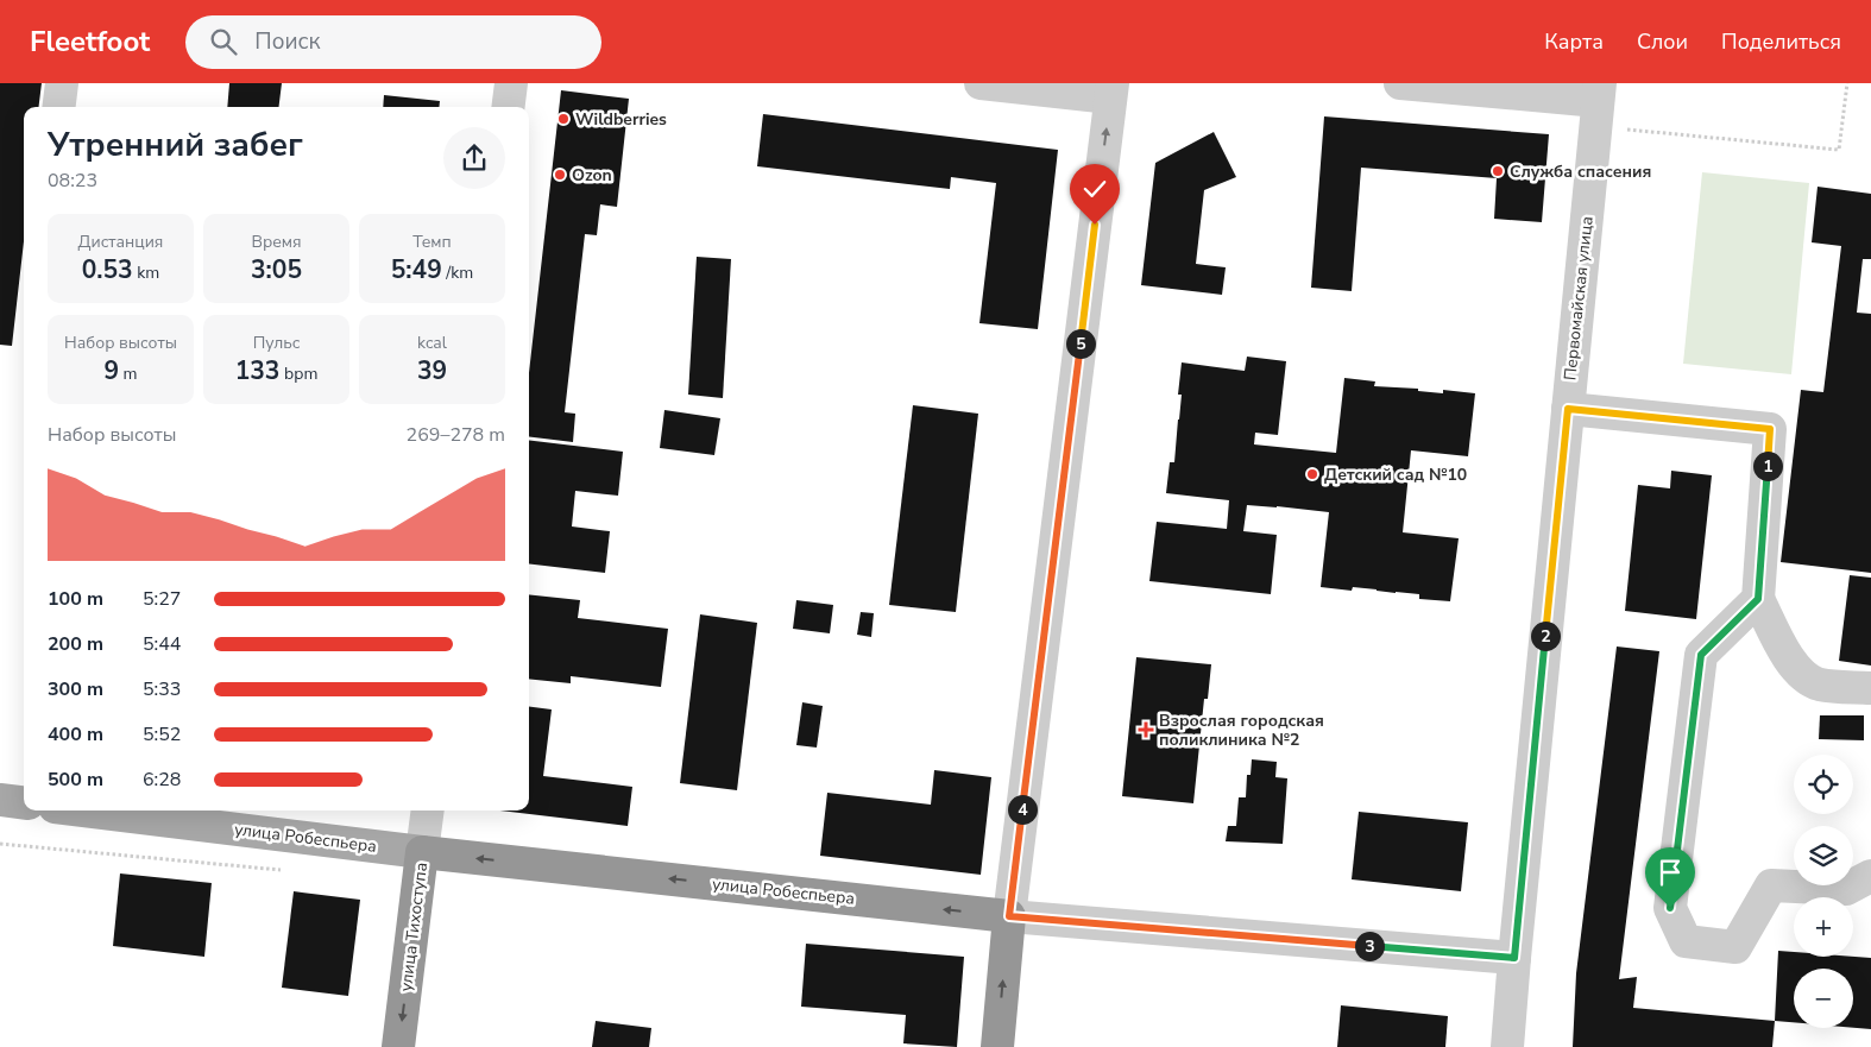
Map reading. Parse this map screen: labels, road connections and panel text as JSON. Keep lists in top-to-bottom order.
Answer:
{
  "streets": {
    "highway": ["улица Робеспьера", "улица Тихоступа"],
    "street": ["Первомайская улица"]
  },
  "crossings": [
    ["Первомайская улица", "улица Робеспьера"],
    ["улица Робеспьера", "улица Тихоступа"]
  ],
  "one_way": ["улица Робеспьера", "улица Тихоступа"],
  "places": {
    "other": [
      "Wildberries",
      "Служба спасения",
      "Ozon",
      "Детский сад №10"
    ],
    "health": ["Взрослая городская поликлиника №2"]
  },
  "page": {
    "header": "Fleetfoot",
    "search": "Поиск",
    "nav": ["Карта", "Слои", "Поделиться"],
    "heading": ["Утренний забег", "08:23"],
    "stats": [
      ["Дистанция", "0.53 km"],
      ["Время", "3:05"],
      ["Темп", "5:49 /km"],
      ["Набор высоты", "9 m"],
      ["Пульс", "133 bpm"],
      ["kcal", "39"]
    ],
    "pins": [
      "5",
      "1",
      "2",
      "4",
      "3"
    ],
    "chart": ["Набор высоты", "269–278 m"],
    "list": [
      {
        "name": "100 m",
        "note": "5:27"
      },
      {
        "name": "200 m",
        "note": "5:44"
      },
      {
        "name": "300 m",
        "note": "5:33"
      },
      {
        "name": "400 m",
        "note": "5:52"
      },
      {
        "name": "500 m",
        "note": "6:28"
      }
    ],
    "map_buttons": ["+", "−"]
  }
}
